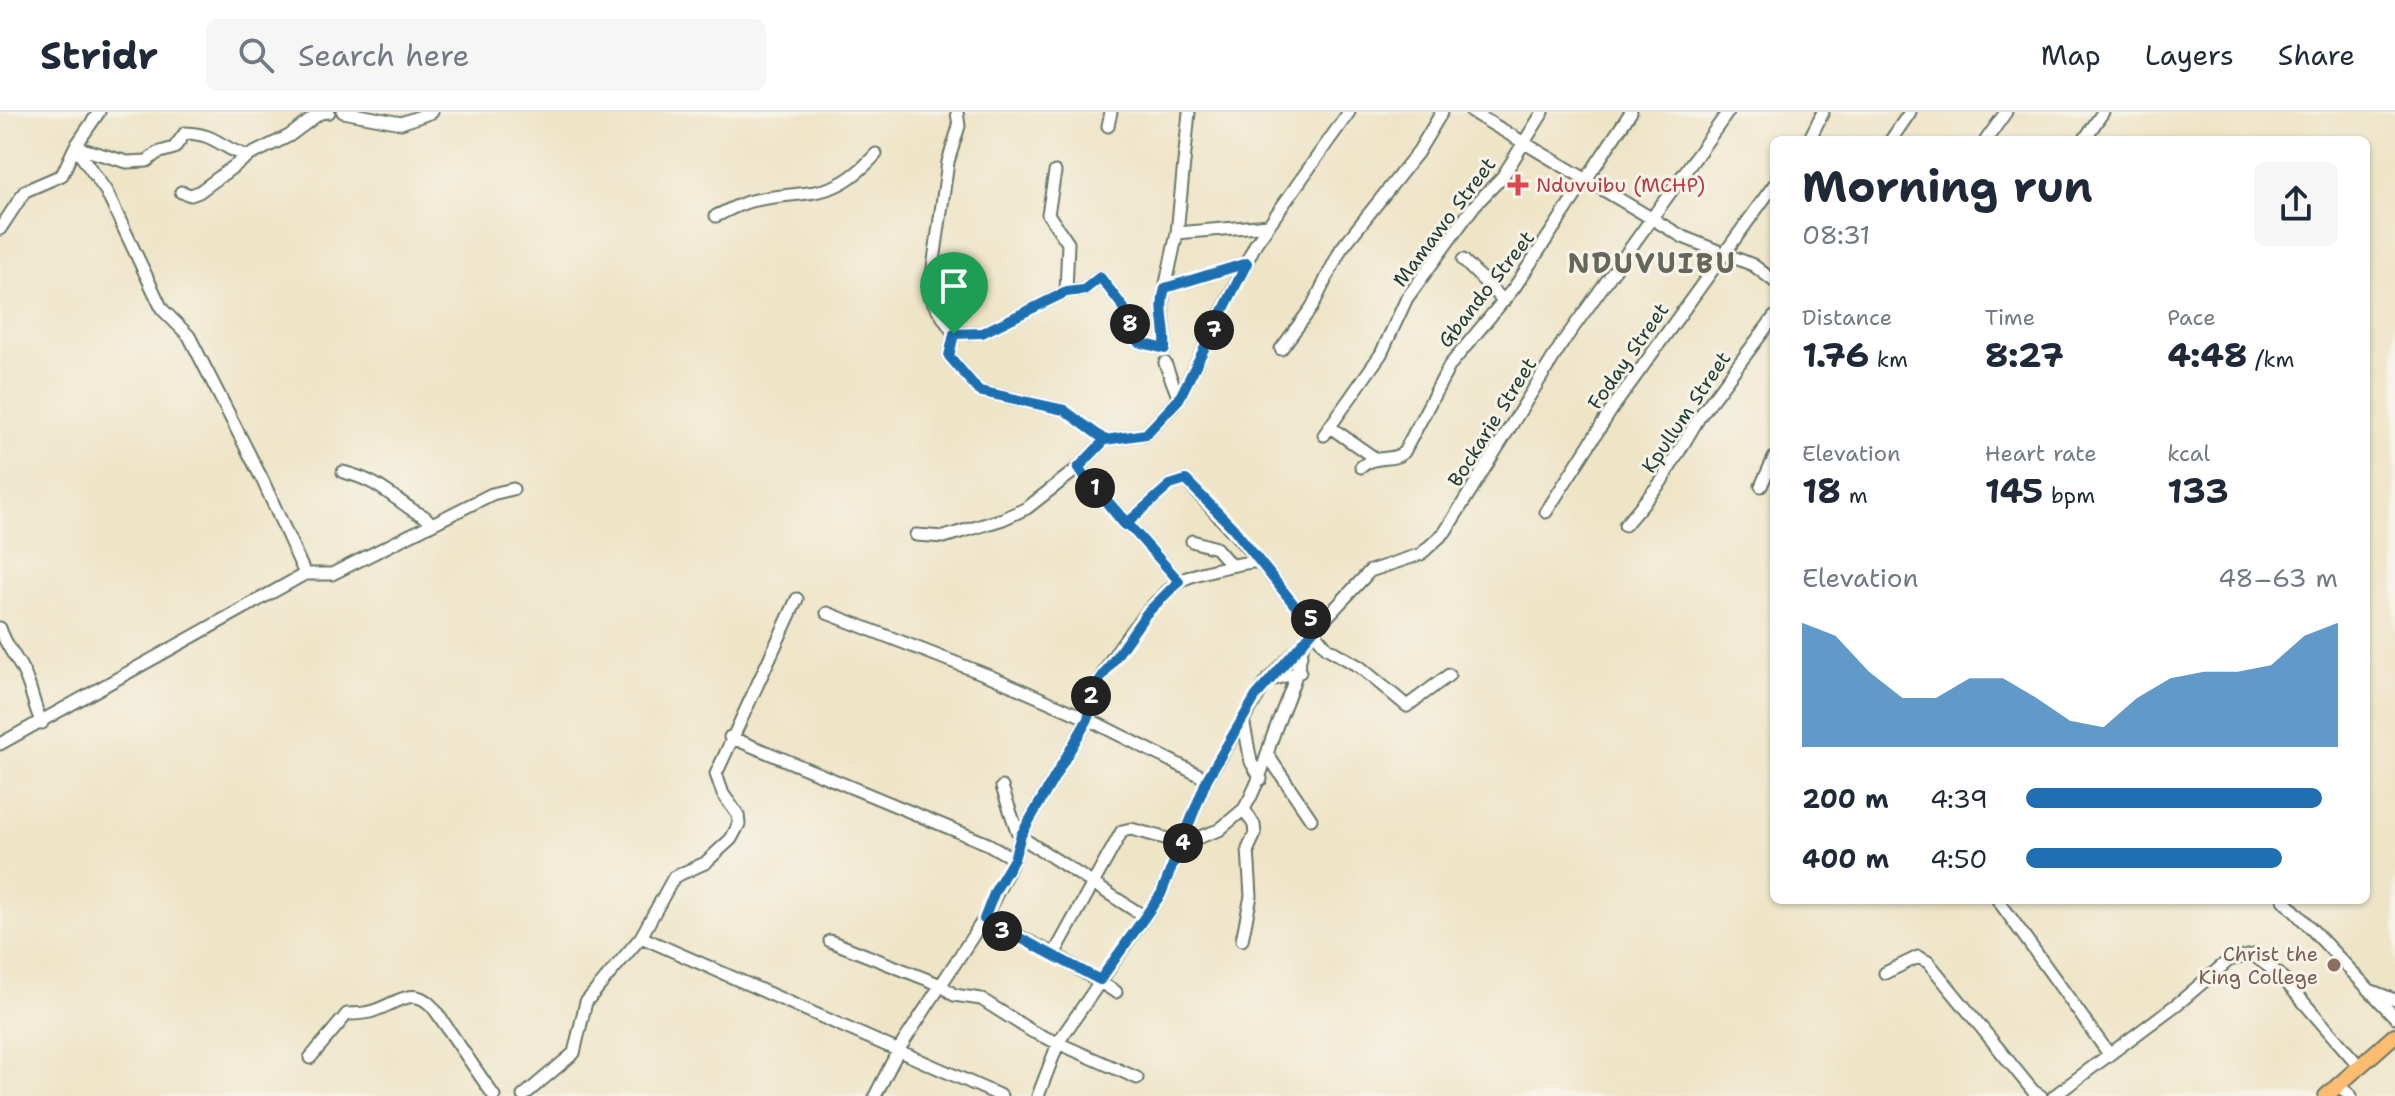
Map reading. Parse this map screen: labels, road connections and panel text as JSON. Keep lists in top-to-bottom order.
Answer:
{
  "streets": {
    "street": [
      "Mamawo Street",
      "Gbando Street",
      "Foday Street",
      "Kpullum Street",
      "Bockarie Street"
    ]
  },
  "crossings": [
    ["Mamawo Street", "Gbando Street"]
  ],
  "districts": ["NDUVUIBU"],
  "places": {
    "health": ["Nduvuibu (MCHP)"],
    "other": ["Christ the King College"]
  },
  "page": {
    "header": "Stridr",
    "search": "Search here",
    "nav": ["Map", "Layers", "Share"],
    "heading": ["Morning run", "08:31"],
    "stats": [
      ["Distance", "1.76 km"],
      ["Time", "8:27"],
      ["Pace", "4:48 /km"],
      ["Elevation", "18 m"],
      ["Heart rate", "145 bpm"],
      ["kcal", "133"]
    ],
    "pins": [
      "8",
      "7",
      "1",
      "5",
      "2",
      "4",
      "3"
    ],
    "chart": ["Elevation", "48–63 m"],
    "list": [
      {
        "name": "200 m",
        "note": "4:39"
      },
      {
        "name": "400 m",
        "note": "4:50"
      }
    ]
  }
}
